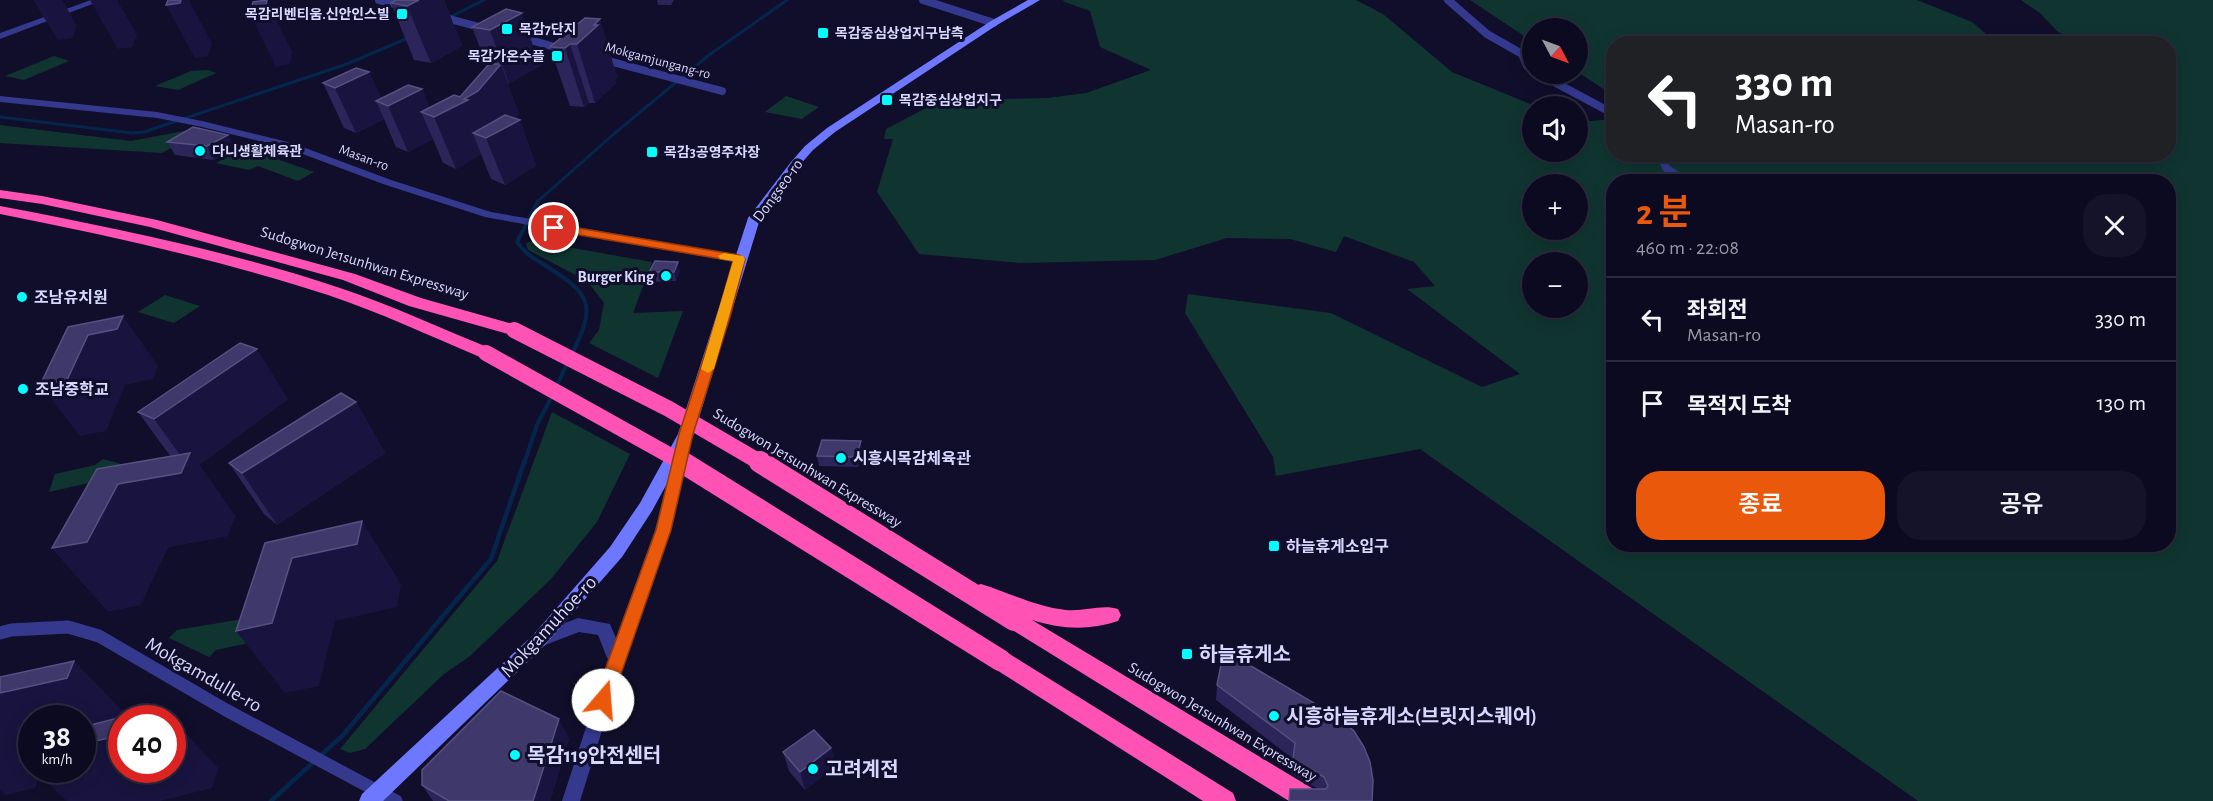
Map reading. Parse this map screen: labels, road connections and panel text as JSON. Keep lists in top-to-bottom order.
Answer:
{
  "streets": {
    "highway": ["Sudogwon Je1sunhwan Expressway"],
    "main road": ["Dongseo-ro", "Mokgamuhoe-ro"],
    "street": ["Mokgamjungang-ro", "Masan-ro", "Mokgamdulle-ro"]
  },
  "crossings": [
    ["Masan-ro", "Dongseo-ro"],
    ["Dongseo-ro", "Mokgamuhoe-ro"],
    ["Mokgamuhoe-ro", "Mokgamdulle-ro"]
  ],
  "places": {
    "transit": [
      "목감리벤티움.신안인스빌",
      "목감7단지",
      "목감중심상업지구남측",
      "목감가온수플",
      "목감중심상업지구",
      "목감3공영주차장",
      "하늘휴게소입구",
      "하늘휴게소"
    ],
    "other": [
      "다니생활체육관",
      "Burger King",
      "조남유치원",
      "조남중학교",
      "시흥시목감체육관",
      "시흥하늘휴게소(브릿지스퀘어)",
      "목감119안전센터",
      "고려계전"
    ]
  },
  "north": "bottom right",
  "page": {
    "map_buttons": ["+", "−"],
    "turn": ["330 m", "Masan-ro"],
    "heading": ["2 분", "460 m · 22:08"],
    "list": [
      {
        "name": "좌회전",
        "note": "Masan-ro",
        "value": "330 m"
      },
      {
        "name": "목적지 도착",
        "value": "130 m"
      }
    ],
    "buttons": ["종료", "공유"],
    "speed": "38 km/h",
    "limit": "40"
  }
}
